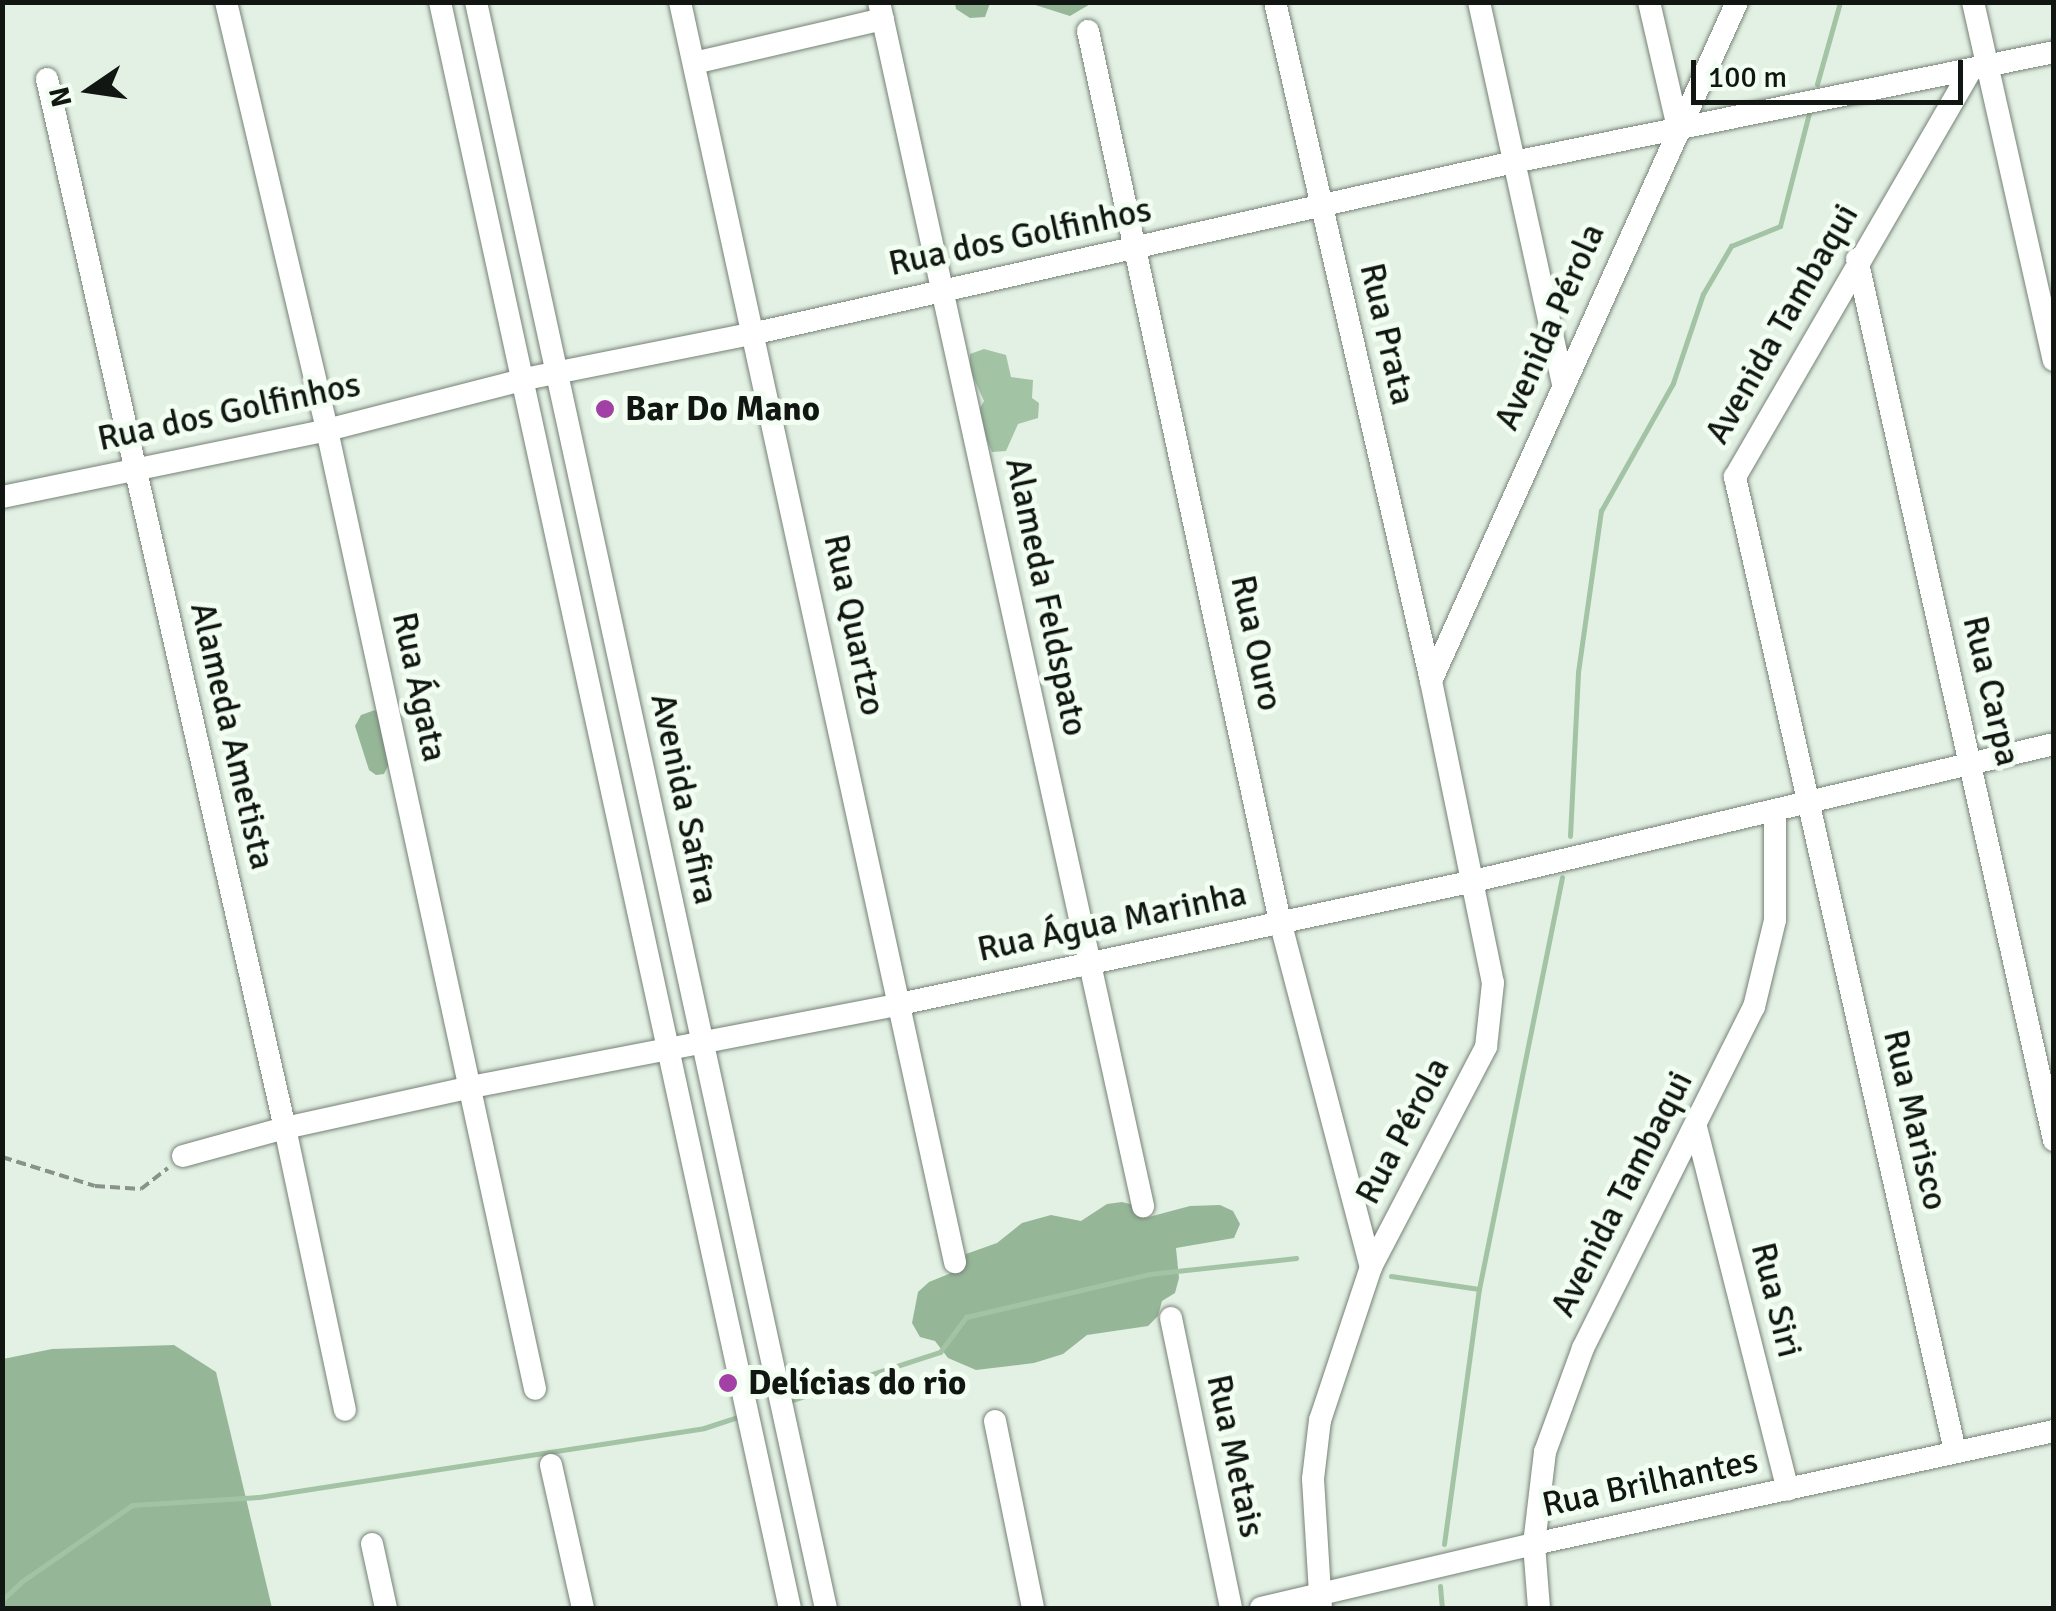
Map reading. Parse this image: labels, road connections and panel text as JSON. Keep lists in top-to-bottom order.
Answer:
{
  "streets": {
    "street": [
      "Rua dos Golfinhos",
      "Avenida Tambaqui",
      "Avenida Pérola",
      "Rua Prata",
      "Alameda Feldspato",
      "Rua Quartzo",
      "Rua Ouro",
      "Rua Ágata",
      "Rua Carpa",
      "Alameda Ametista",
      "Avenida Safira",
      "Rua Água Marinha",
      "Rua Marisco",
      "Rua Pérola",
      "Rua Siri",
      "Rua Metais",
      "Rua Brilhantes"
    ]
  },
  "crossings": [
    ["Rua dos Golfinhos", "Avenida Tambaqui"],
    ["Rua dos Golfinhos", "Avenida Pérola"],
    ["Rua dos Golfinhos", "Rua Prata"],
    ["Rua dos Golfinhos", "Alameda Feldspato"],
    ["Rua dos Golfinhos", "Rua Quartzo"],
    ["Rua dos Golfinhos", "Rua Ouro"],
    ["Rua dos Golfinhos", "Rua Ágata"],
    ["Rua dos Golfinhos", "Alameda Ametista"],
    ["Rua dos Golfinhos", "Avenida Safira"],
    ["Avenida Tambaqui", "Rua Carpa"],
    ["Avenida Tambaqui", "Rua Água Marinha"],
    ["Avenida Tambaqui", "Rua Marisco"],
    ["Avenida Tambaqui", "Rua Siri"],
    ["Avenida Tambaqui", "Rua Brilhantes"],
    ["Avenida Pérola", "Rua Prata"],
    ["Avenida Pérola", "Rua Pérola"],
    ["Rua Prata", "Rua Pérola"],
    ["Alameda Feldspato", "Rua Água Marinha"],
    ["Rua Quartzo", "Rua Água Marinha"],
    ["Rua Ouro", "Rua Água Marinha"],
    ["Rua Ouro", "Rua Pérola"],
    ["Rua Ágata", "Rua Água Marinha"],
    ["Rua Carpa", "Rua Água Marinha"],
    ["Alameda Ametista", "Rua Água Marinha"],
    ["Avenida Safira", "Rua Água Marinha"],
    ["Rua Água Marinha", "Rua Marisco"],
    ["Rua Água Marinha", "Rua Pérola"],
    ["Rua Marisco", "Rua Brilhantes"],
    ["Rua Pérola", "Rua Brilhantes"],
    ["Rua Siri", "Rua Brilhantes"]
  ],
  "places": ["Bar Do Mano", "Delícias do rio"],
  "scale_bar": "100 m",
  "north": "left"
}
